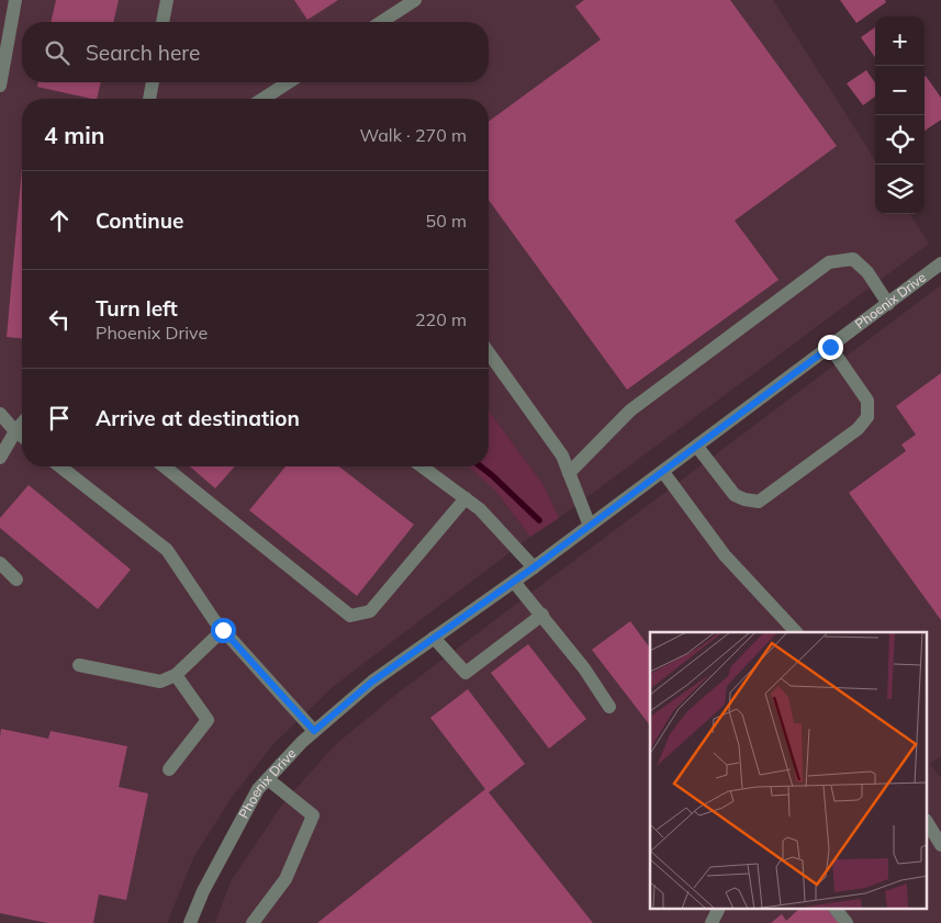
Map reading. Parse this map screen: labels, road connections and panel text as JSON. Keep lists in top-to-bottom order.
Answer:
{
  "streets": {
    "street": ["Phoenix Drive"]
  },
  "page": {
    "map_buttons": ["+", "−"],
    "search": "Search here",
    "heading": ["4 min", "Walk · 270 m"],
    "list": [
      ["Continue", "50 m"],
      ["Turn left", "Phoenix Drive", "220 m"],
      "Arrive at destination"
    ]
  }
}
